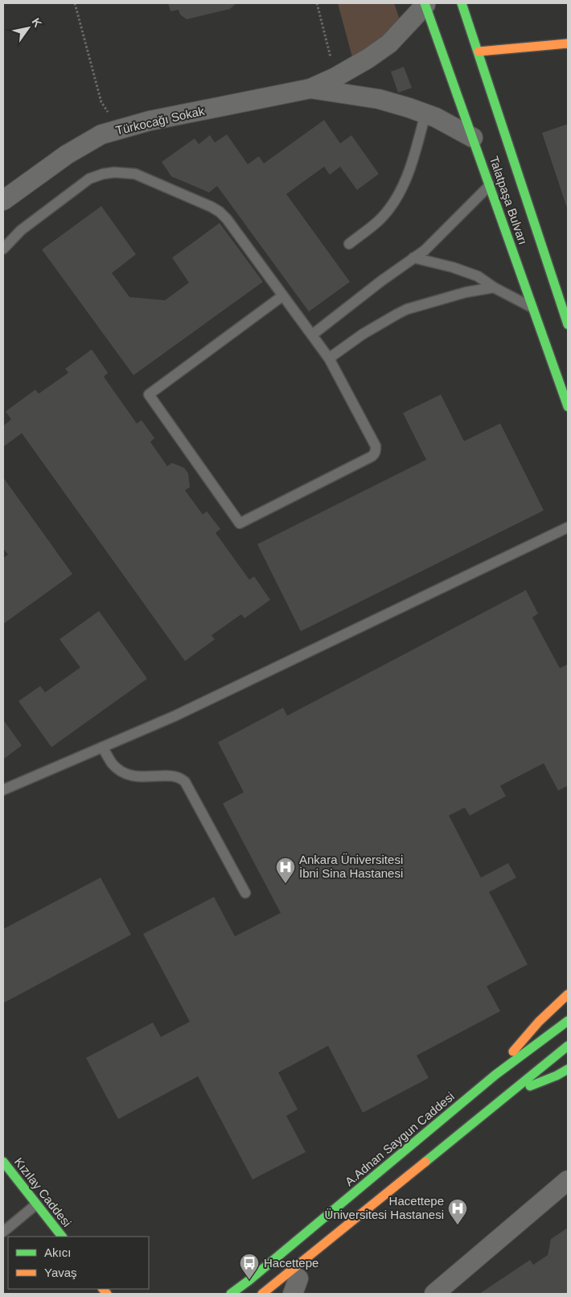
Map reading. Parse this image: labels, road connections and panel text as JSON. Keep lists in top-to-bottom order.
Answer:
{
  "streets": {
    "main road": ["Talatpaşa Bulvarı", "A.Adnan Saygun Caddesi", "Kızılay Caddesi"],
    "street": ["Türkocağı Sokak"]
  },
  "crossings": [
    ["Türkocağı Sokak", "Talatpaşa Bulvarı"]
  ],
  "places": {
    "hospital": ["Ankara Üniversitesi İbni Sina Hastanesi", "Hacettepe Üniversitesi Hastanesi"],
    "bus stop": ["Hacettepe"]
  },
  "legend": ["Akıcı", "Yavaş"],
  "north": "top right"
}
